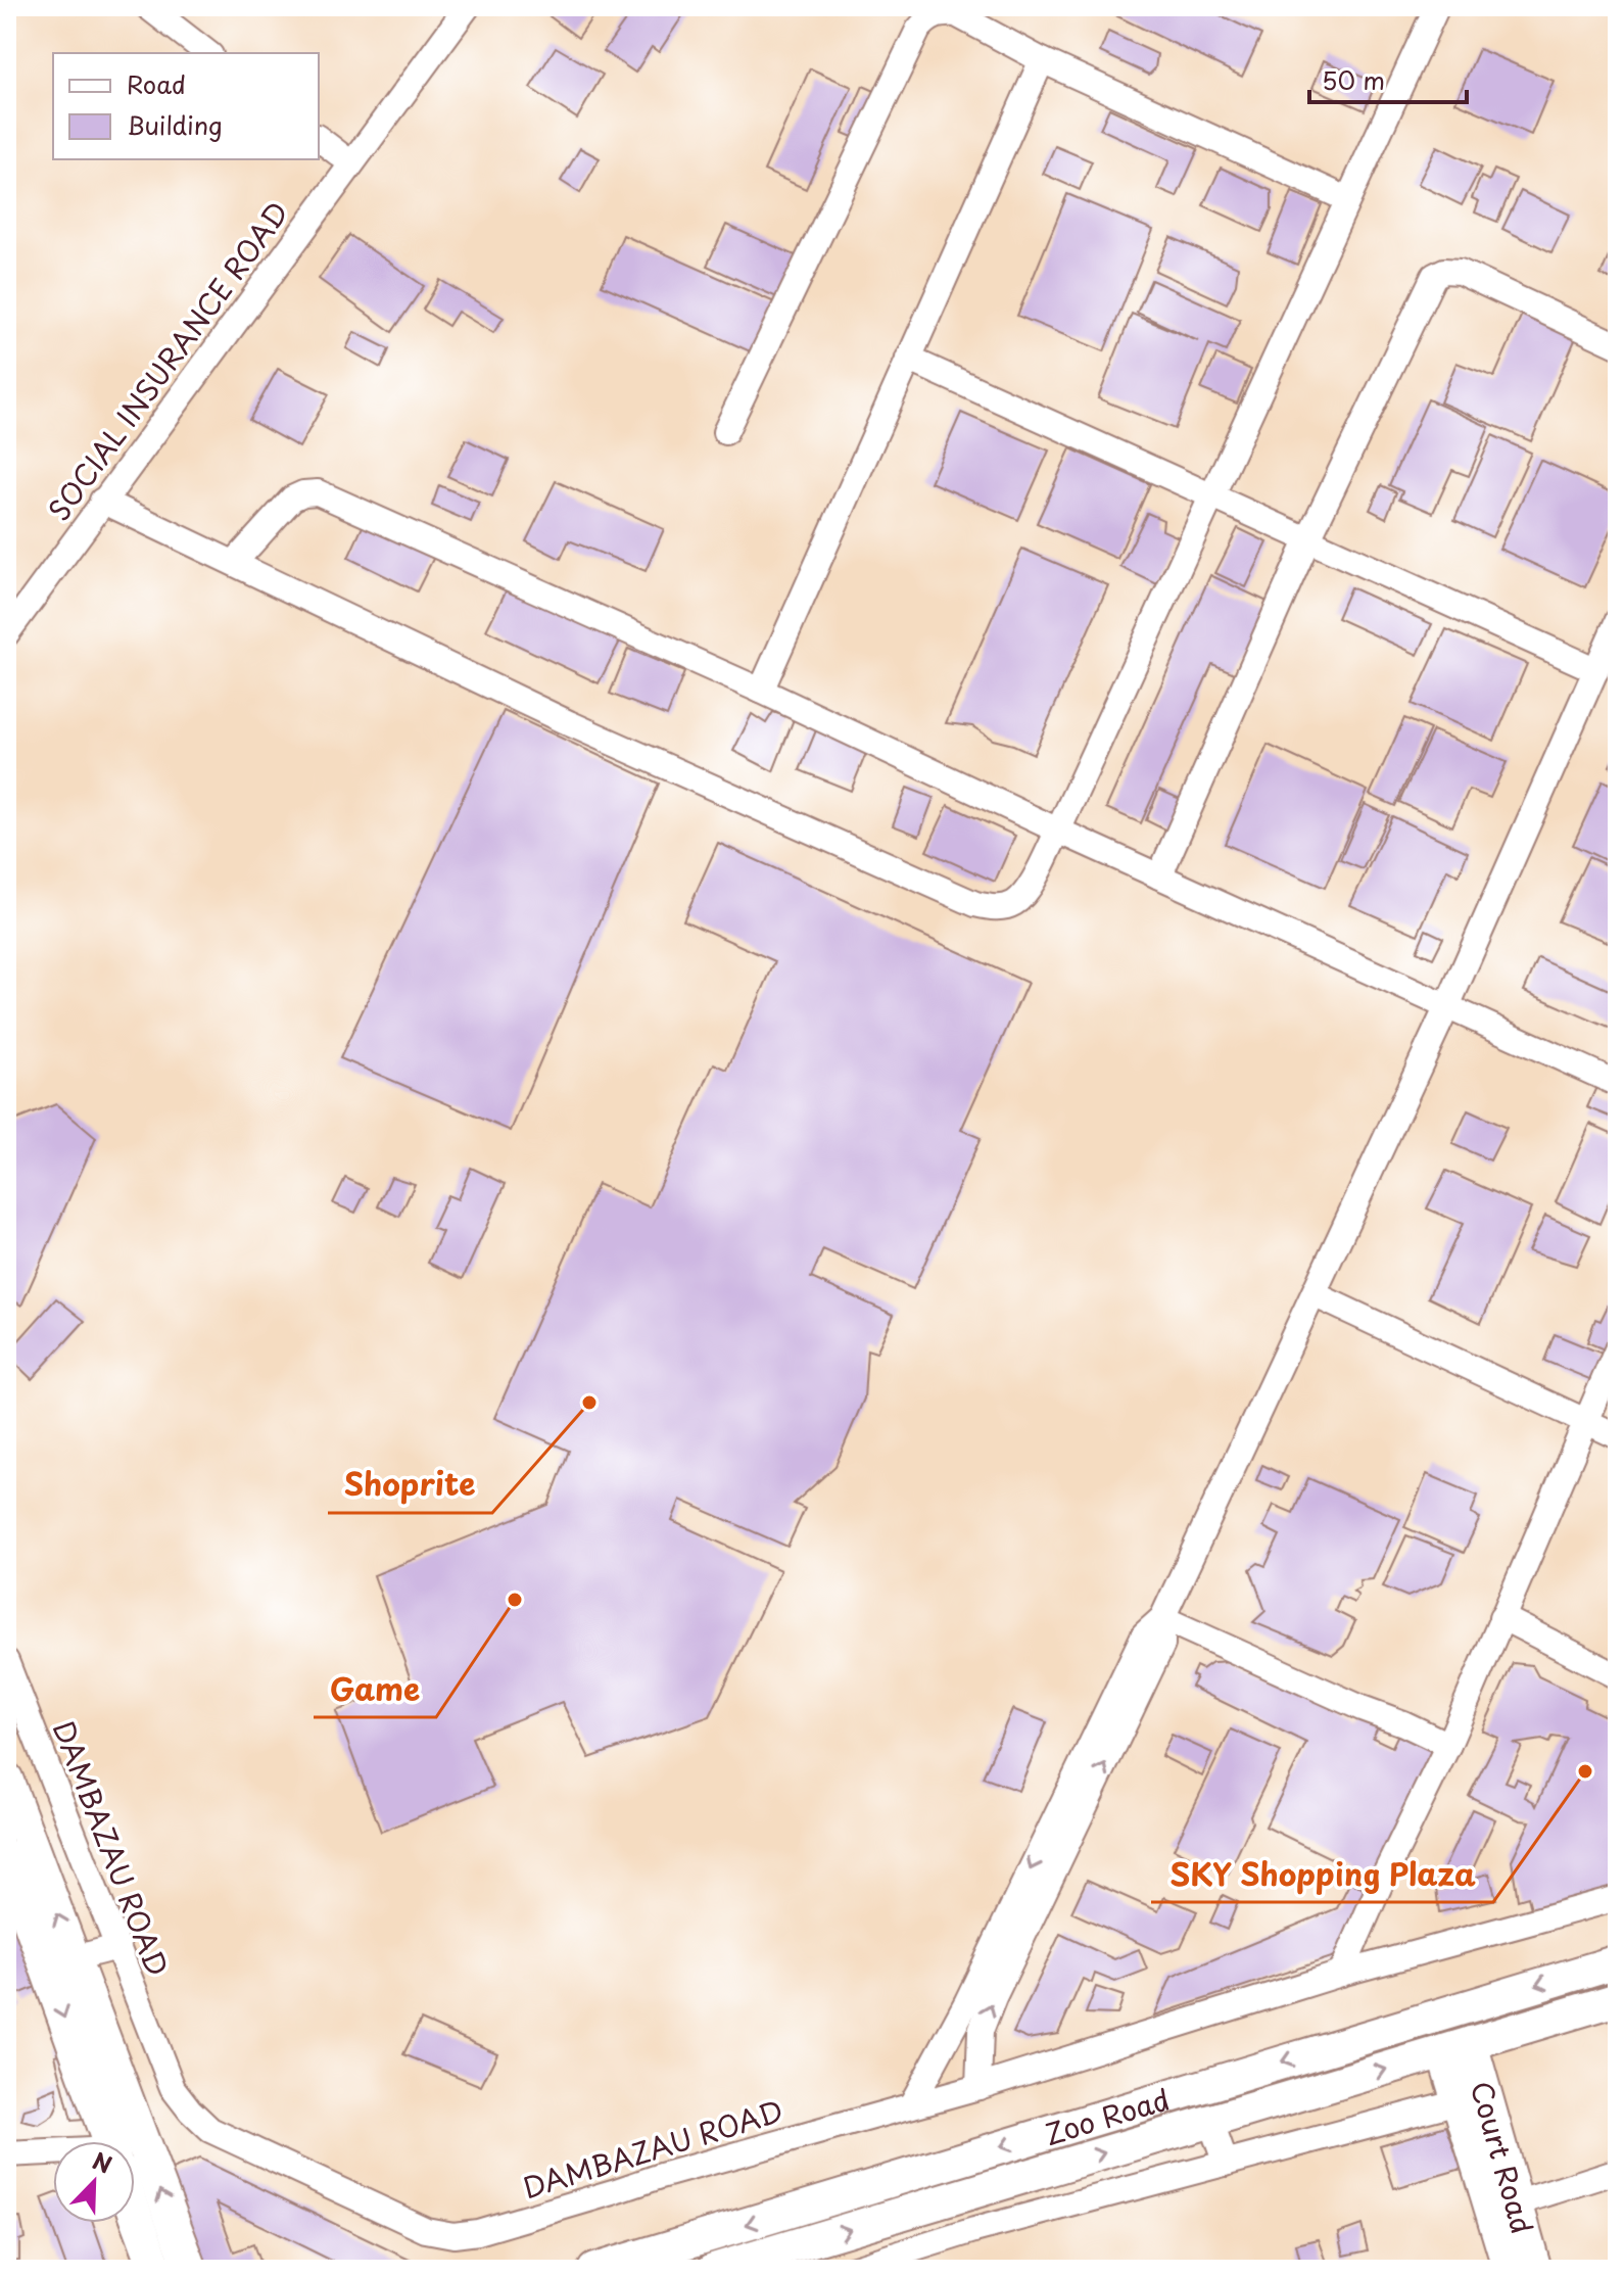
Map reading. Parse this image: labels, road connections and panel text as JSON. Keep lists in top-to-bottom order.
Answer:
{
  "streets": {
    "main road": ["Zoo Road", "Court Road"],
    "street": ["SOCIAL INSURANCE ROAD", "DAMBAZAU ROAD"]
  },
  "crossings": [
    ["Zoo Road", "Court Road"]
  ],
  "places": ["Shoprite", "Game", "SKY Shopping Plaza"],
  "legend": ["Road", "Building"],
  "scale_bar": "50 m",
  "north": "top right"
}
